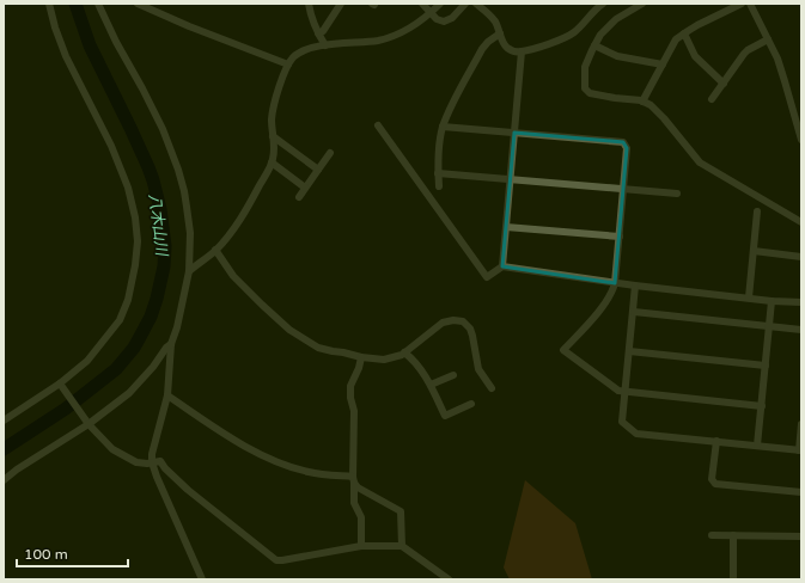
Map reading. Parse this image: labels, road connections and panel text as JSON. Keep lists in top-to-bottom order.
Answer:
{
  "water": ["八木山川"],
  "scale_bar": "100 m"
}
